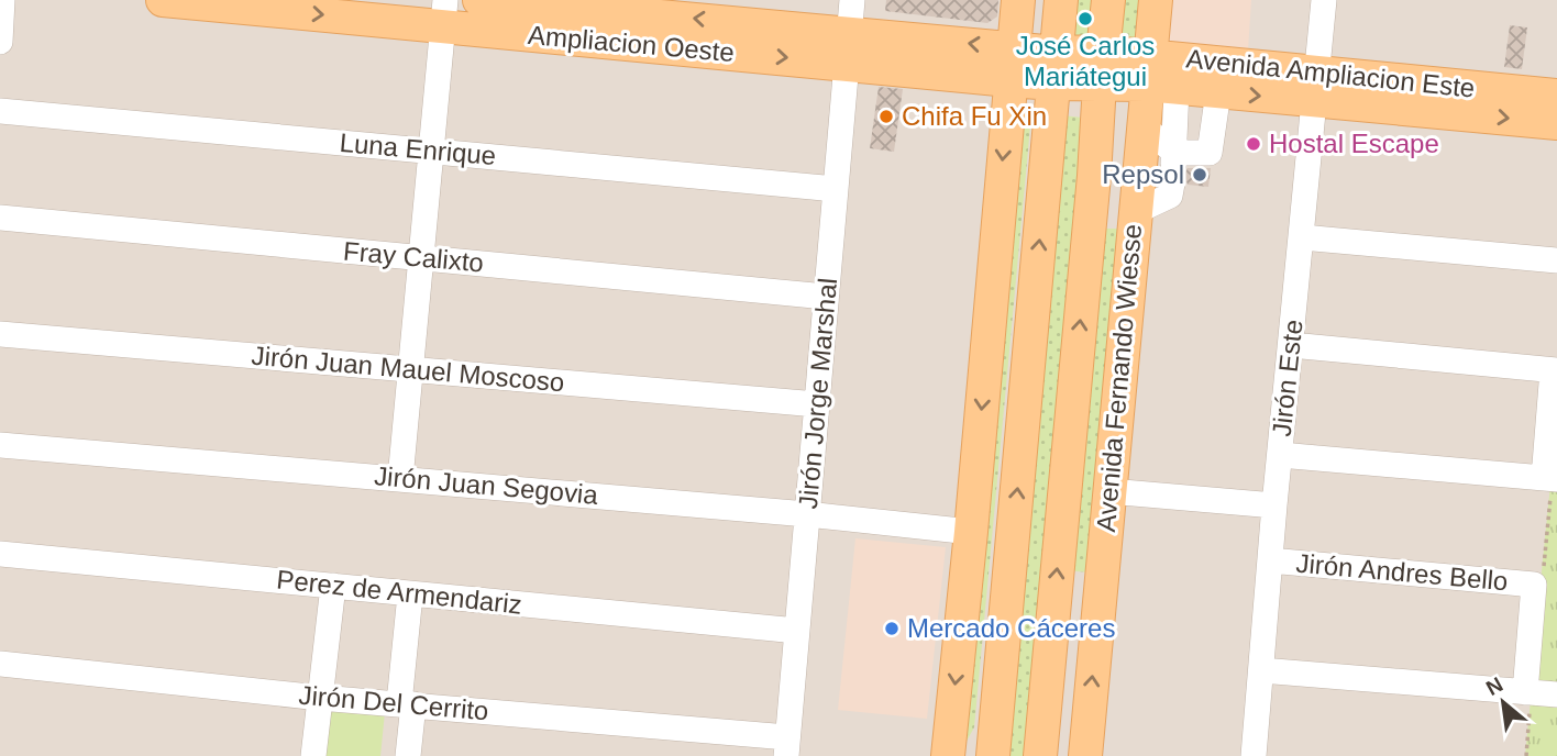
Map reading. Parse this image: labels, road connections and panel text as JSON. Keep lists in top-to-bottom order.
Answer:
{
  "streets": {
    "main road": ["Ampliacion Oeste", "Avenida Ampliacion Este", "Avenida Fernando Wiesse"],
    "street": [
      "Luna Enrique",
      "Fray Calixto",
      "Jirón Juan Mauel Moscoso",
      "Jirón Este",
      "Jirón Jorge Marshal",
      "Jirón Juan Segovia",
      "Jirón Andres Bello",
      "Perez de Armendariz",
      "Jirón Del Cerrito"
    ]
  },
  "crossings": [
    ["Ampliacion Oeste", "Avenida Ampliacion Este"],
    ["Ampliacion Oeste", "Avenida Fernando Wiesse"],
    ["Ampliacion Oeste", "Jirón Jorge Marshal"],
    ["Avenida Ampliacion Este", "Avenida Fernando Wiesse"],
    ["Avenida Ampliacion Este", "Jirón Este"],
    ["Luna Enrique", "Jirón Jorge Marshal"],
    ["Fray Calixto", "Jirón Jorge Marshal"],
    ["Jirón Juan Mauel Moscoso", "Jirón Jorge Marshal"],
    ["Jirón Este", "Jirón Andres Bello"],
    ["Jirón Jorge Marshal", "Jirón Juan Segovia"],
    ["Jirón Jorge Marshal", "Perez de Armendariz"],
    ["Jirón Jorge Marshal", "Jirón Del Cerrito"]
  ],
  "places": [
    "José Carlos Mariátegui",
    "Chifa Fu Xin",
    "Hostal Escape",
    "Repsol",
    "Mercado Cáceres"
  ],
  "north": "top left"
}
